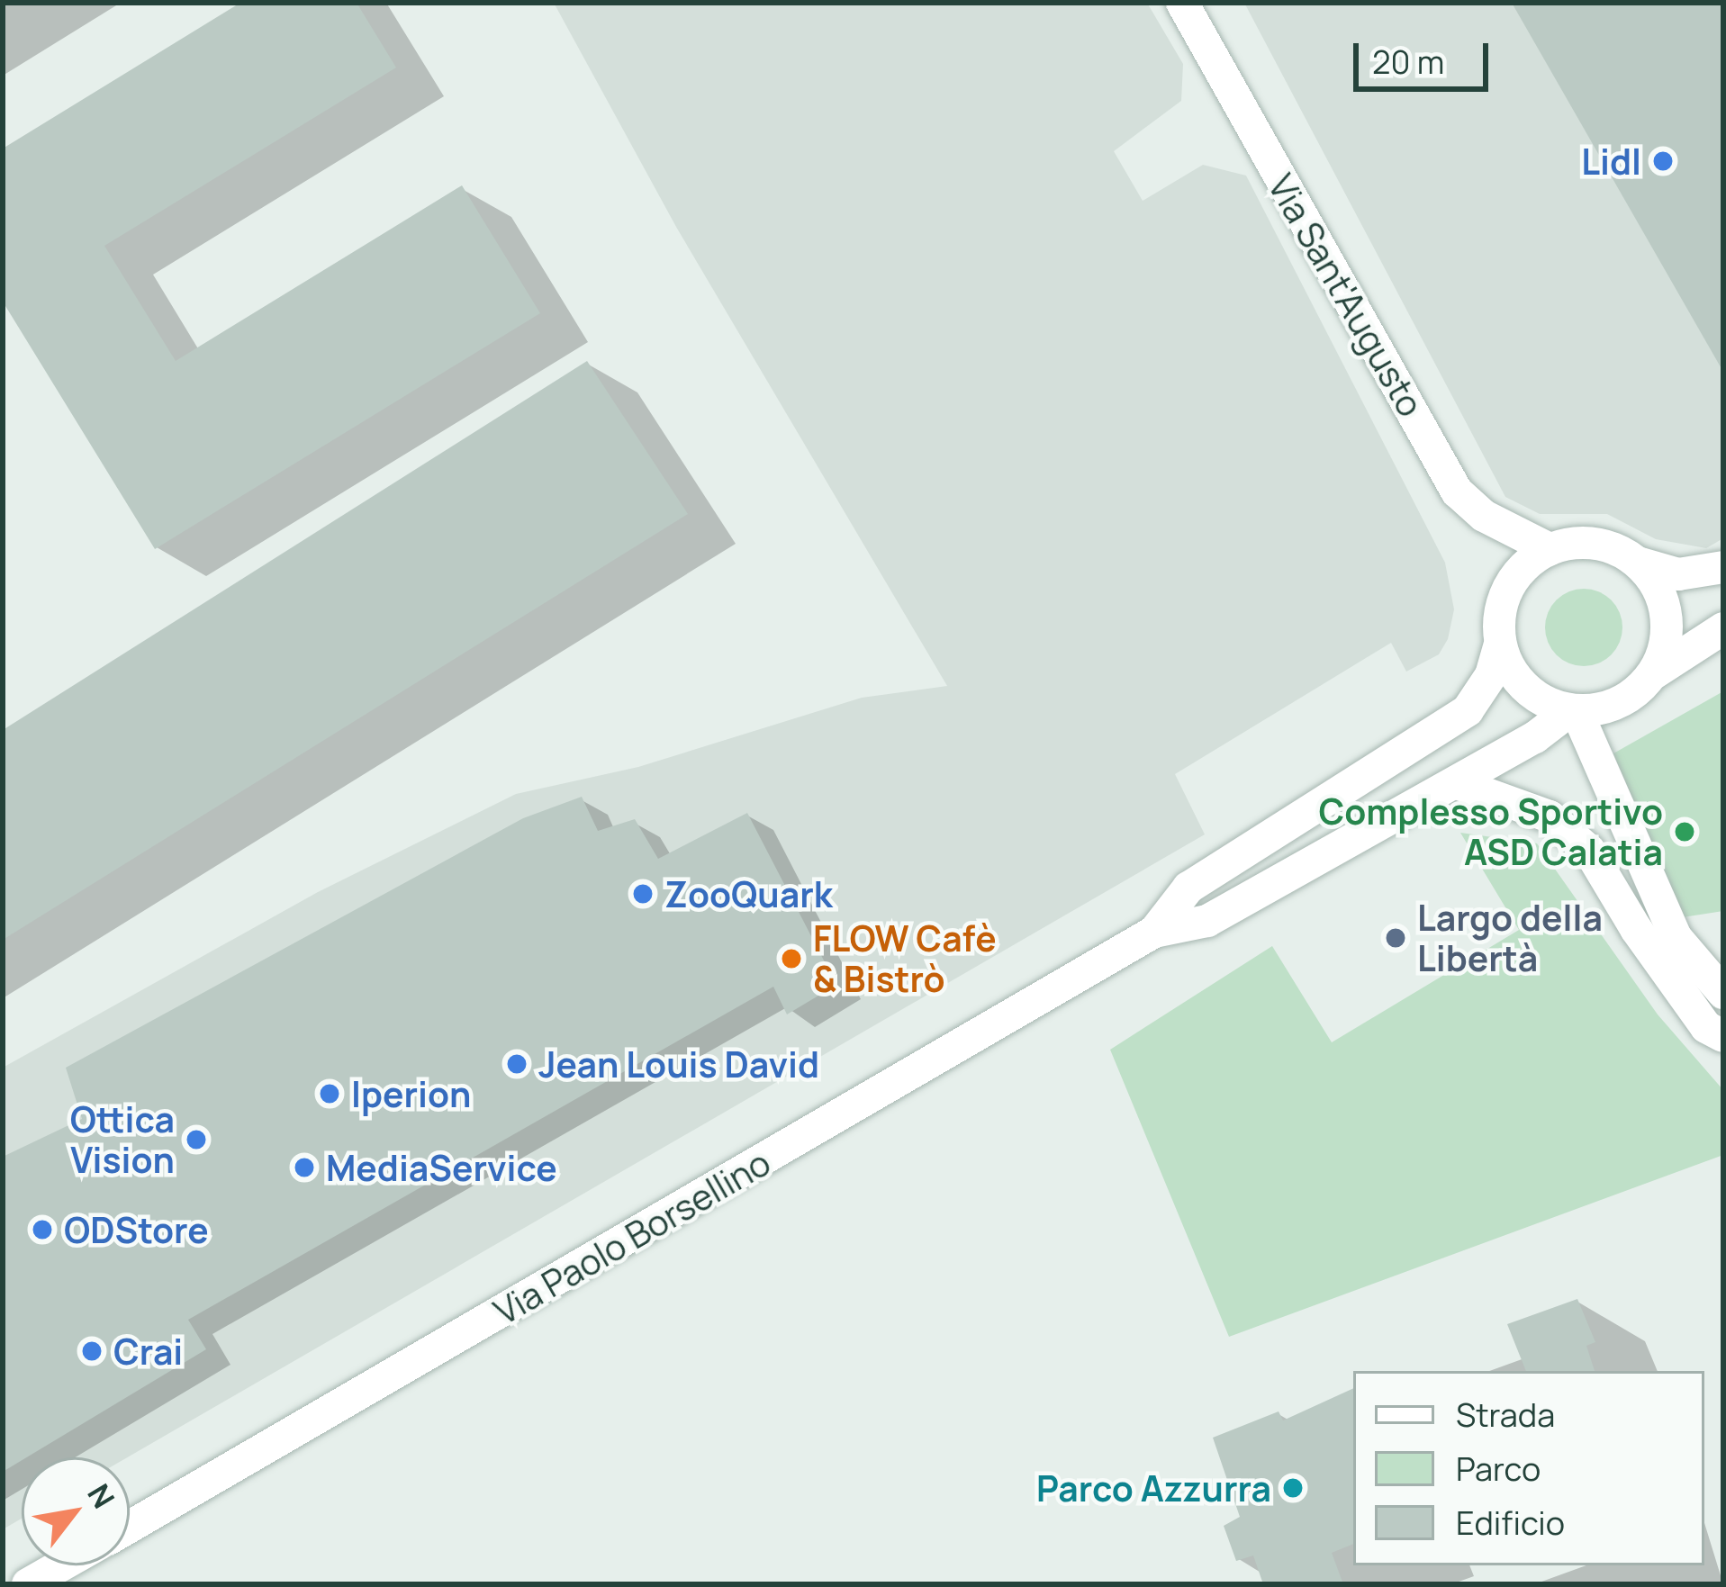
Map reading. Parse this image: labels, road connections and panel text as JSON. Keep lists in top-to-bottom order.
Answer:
{
  "streets": {
    "main road": ["Via Sant'Augusto", "Via Paolo Borsellino"]
  },
  "crossings": [
    ["Via Sant'Augusto", "Via Paolo Borsellino"]
  ],
  "places": [
    "Lidl",
    "Complesso Sportivo ASD Calatia",
    "ZooQuark",
    "Largo della Libertà",
    "FLOW Cafè & Bistrò",
    "Jean Louis David",
    "Iperion",
    "Ottica Vision",
    "MediaService",
    "ODStore",
    "Crai",
    "Parco Azzurra"
  ],
  "legend": ["Strada", "Parco", "Edificio"],
  "scale_bar": "20 m",
  "north": "top right"
}
